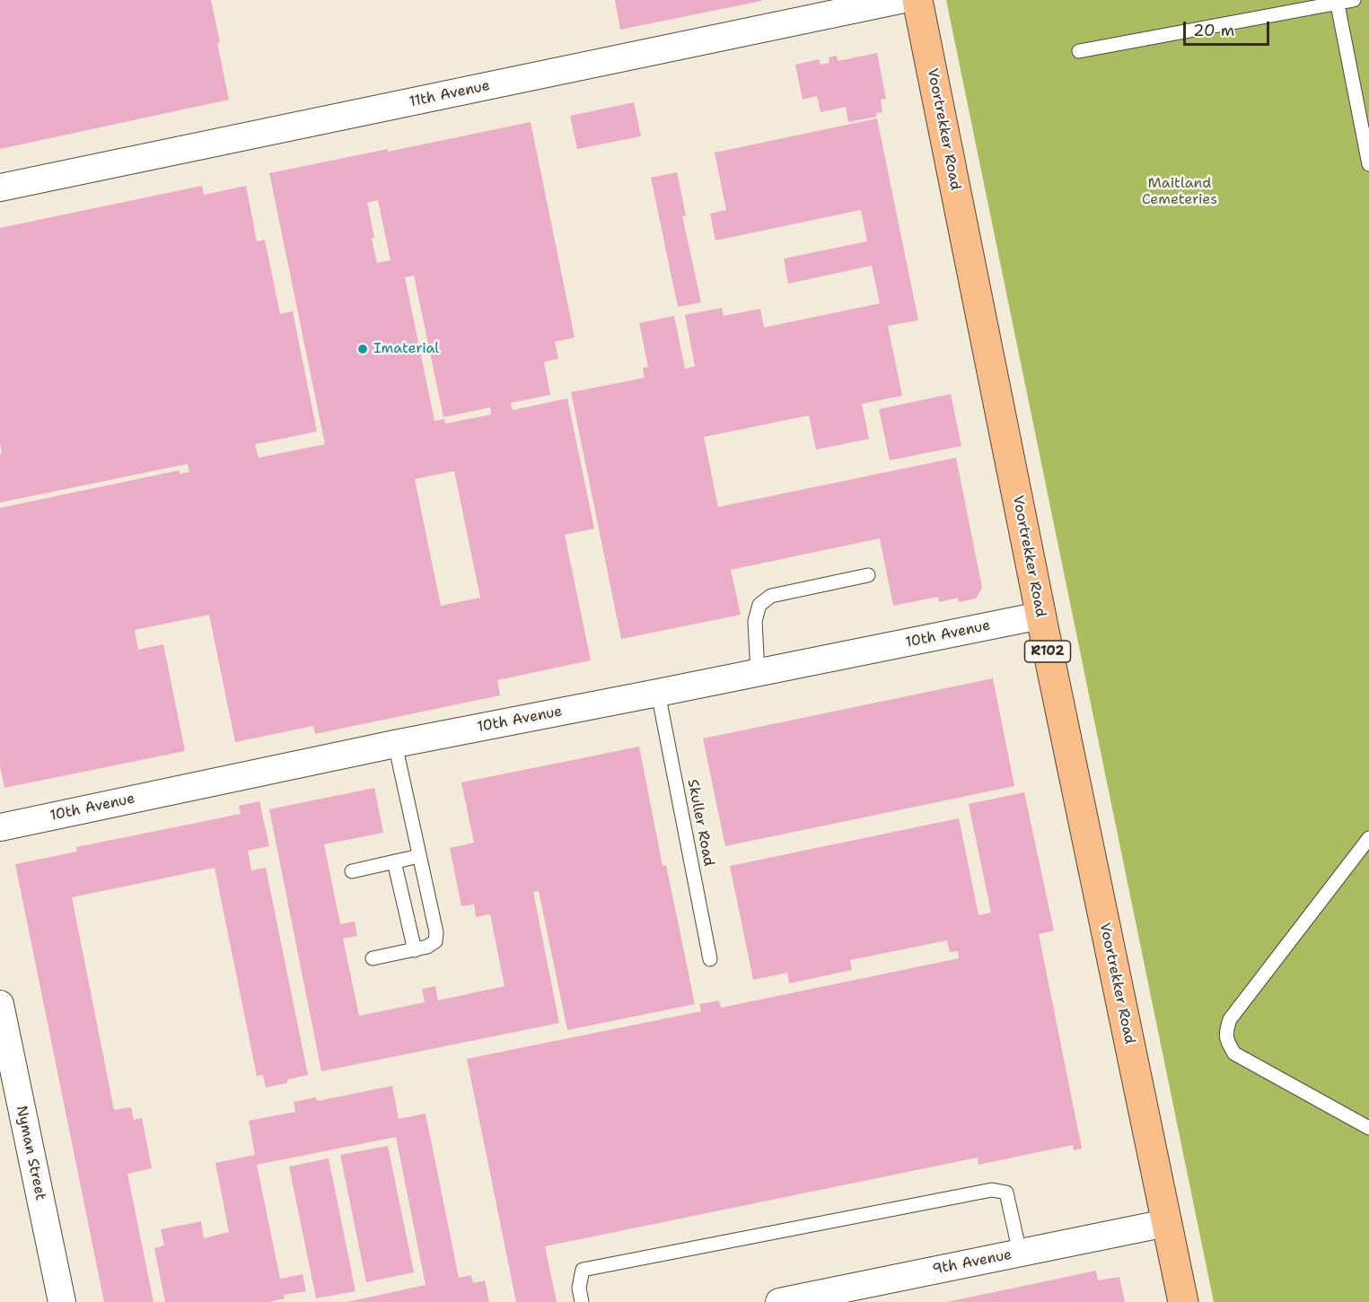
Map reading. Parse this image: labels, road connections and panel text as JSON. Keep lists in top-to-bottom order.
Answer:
{
  "streets": {
    "main road": ["Voortrekker Road", "R102"],
    "street": [
      "11th Avenue",
      "10th Avenue",
      "Nyman Street",
      "9th Avenue"
    ],
    "lane": ["Skuller Road"]
  },
  "crossings": [
    ["Voortrekker Road", "10th Avenue"],
    ["Voortrekker Road", "9th Avenue"],
    ["10th Avenue", "Skuller Road"]
  ],
  "parks": ["Maitland Cemeteries"],
  "places": ["Imaterial"],
  "scale_bar": "20 m"
}
